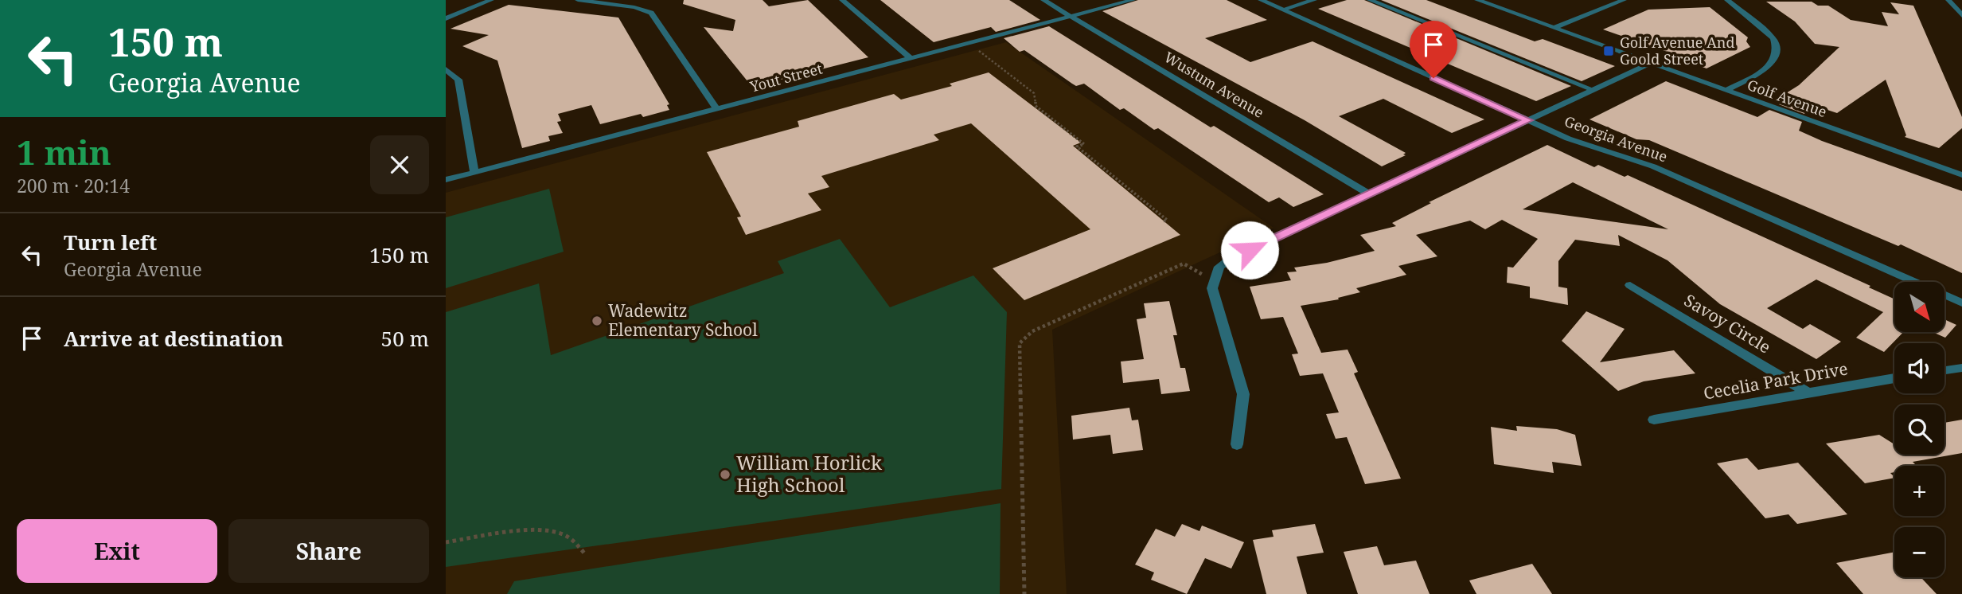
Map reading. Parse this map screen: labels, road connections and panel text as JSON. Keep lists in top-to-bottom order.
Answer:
{
  "streets": {
    "street": [
      "Yout Street",
      "Wustum Avenue",
      "Golf Avenue",
      "Georgia Avenue",
      "Savoy Circle",
      "Cecelia Park Drive"
    ]
  },
  "crossings": [
    ["Yout Street", "Wustum Avenue"],
    ["Savoy Circle", "Cecelia Park Drive"]
  ],
  "places": {
    "transit": ["Golf Avenue And Goold Street"],
    "other": ["Wadewitz Elementary School", "William Horlick High School"]
  },
  "north": "bottom right",
  "page": {
    "turn": ["150 m", "Georgia Avenue"],
    "heading": ["1 min", "200 m · 20:14"],
    "list": [
      {
        "name": "Turn left",
        "note": "Georgia Avenue",
        "value": "150 m"
      },
      {
        "name": "Arrive at destination",
        "value": "50 m"
      }
    ],
    "map_buttons": ["+", "−"],
    "buttons": ["Exit", "Share"]
  }
}
